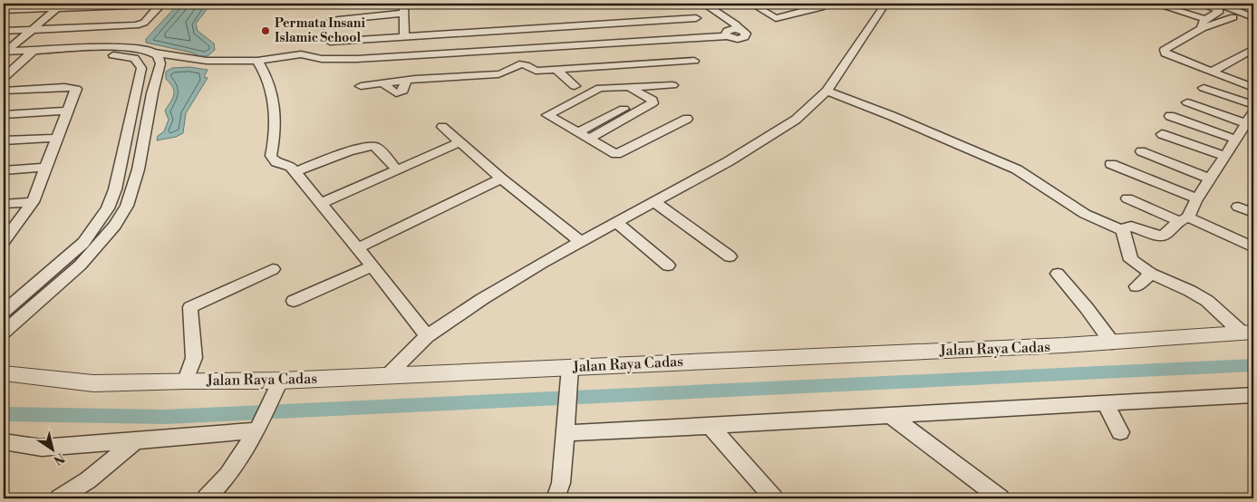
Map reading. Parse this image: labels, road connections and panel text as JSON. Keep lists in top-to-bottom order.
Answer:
{
  "streets": {
    "street": ["Jalan Raya Cadas"]
  },
  "places": ["Permata Insani Islamic School"],
  "north": "bottom right"
}
